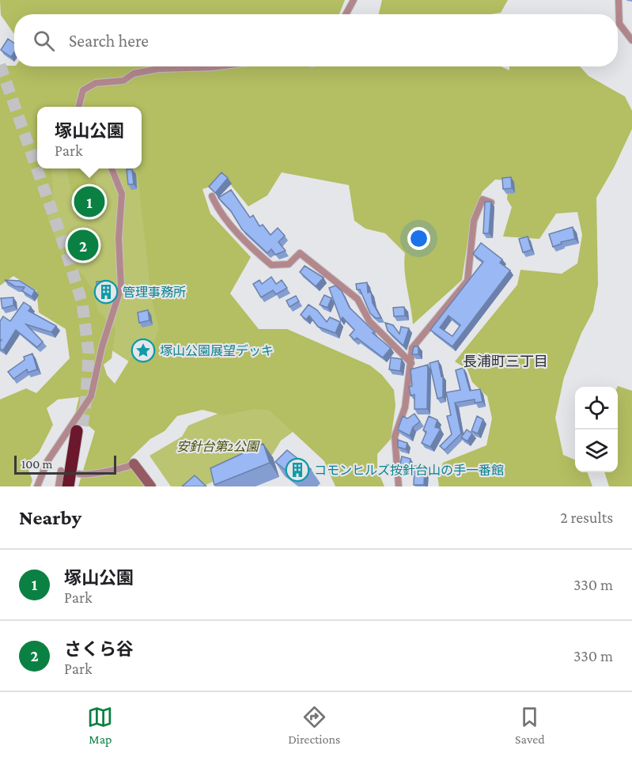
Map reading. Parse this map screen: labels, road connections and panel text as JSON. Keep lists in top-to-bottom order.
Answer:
{
  "districts": ["長浦町三丁目"],
  "parks": ["安針台第2公園"],
  "places": {
    "building": ["管理事務所", "コモンヒルズ按針台山の手一番館"],
    "place": ["塚山公園展望デッキ"]
  },
  "scale_bar": "100 m",
  "page": {
    "search": "Search here",
    "popup": ["塚山公園", "Park"],
    "pins": ["1", "2"],
    "scale": "100 m",
    "heading": ["Nearby", "2 results"],
    "list": [
      {
        "mark": "1",
        "name": "塚山公園",
        "note": "Park",
        "value": "330 m"
      },
      {
        "mark": "2",
        "name": "さくら谷",
        "note": "Park",
        "value": "330 m"
      }
    ],
    "nav": ["Map", "Directions", "Saved"]
  }
}
